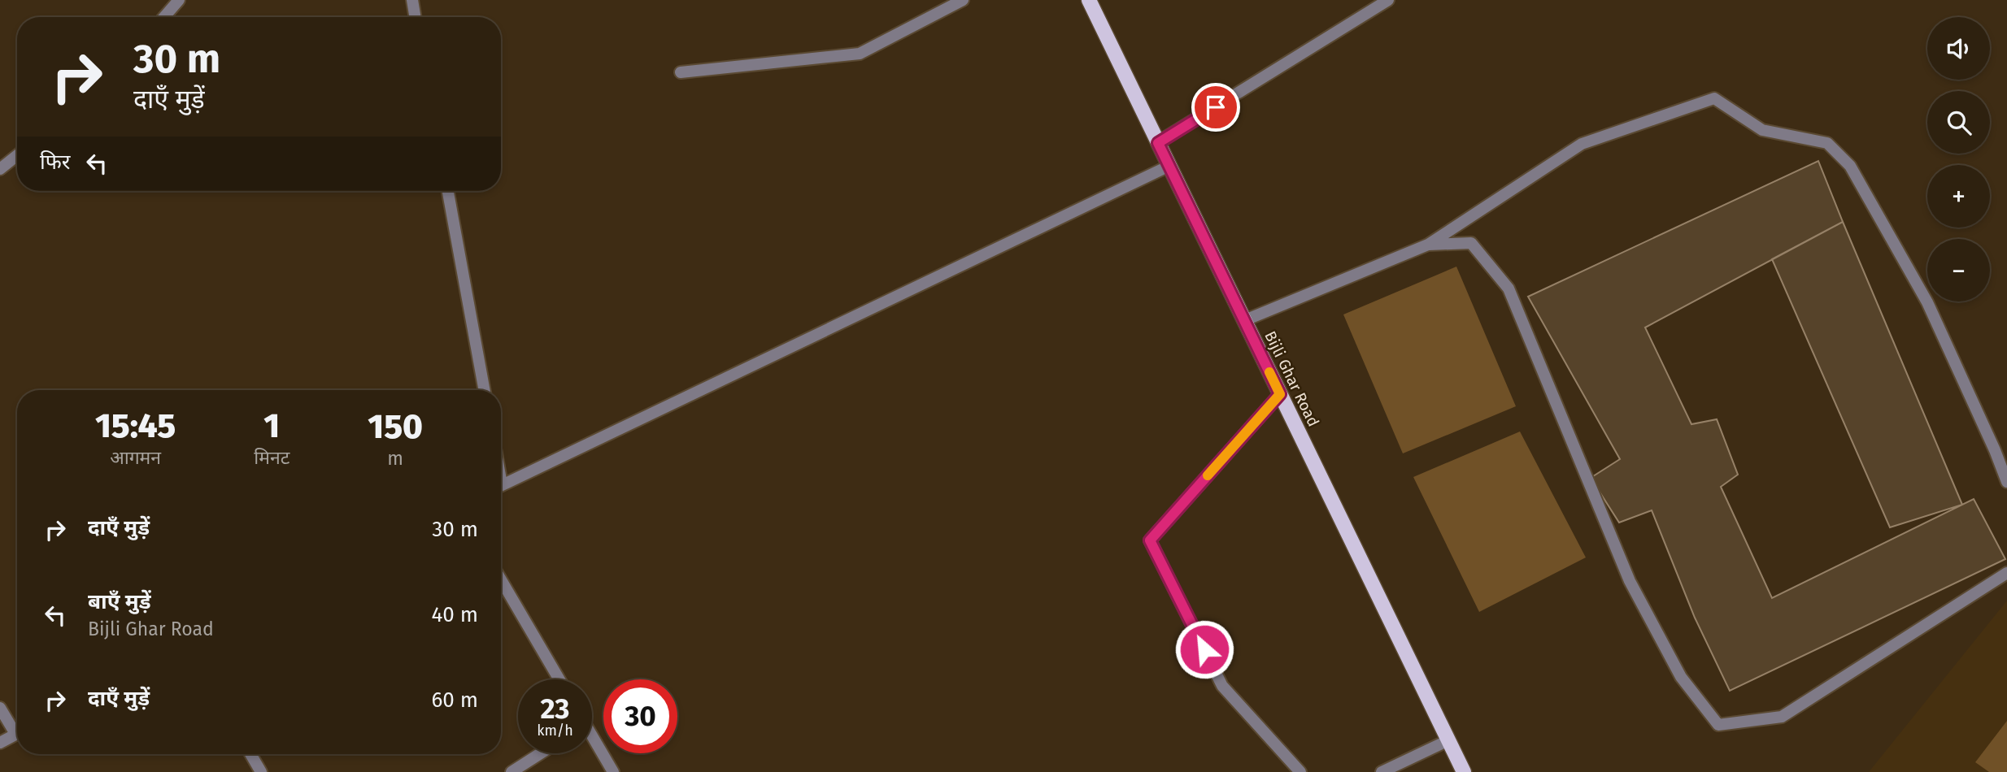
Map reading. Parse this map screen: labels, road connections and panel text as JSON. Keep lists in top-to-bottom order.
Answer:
{
  "streets": {
    "main road": ["Bijli Ghar Road"]
  },
  "page": {
    "map_buttons": ["+", "−"],
    "turn": ["30 m", "दाएँ मुड़ें"],
    "then": "फिर",
    "eta": [
      "15:45",
      "आगमन",
      "1",
      "मिनट",
      "150",
      "m"
    ],
    "list": [
      {
        "name": "दाएँ मुड़ें",
        "value": "30 m"
      },
      {
        "name": "बाएँ मुड़ें",
        "note": "Bijli Ghar Road",
        "value": "40 m"
      },
      {
        "name": "दाएँ मुड़ें",
        "value": "60 m"
      }
    ],
    "speed": "23 km/h",
    "limit": "30"
  }
}
